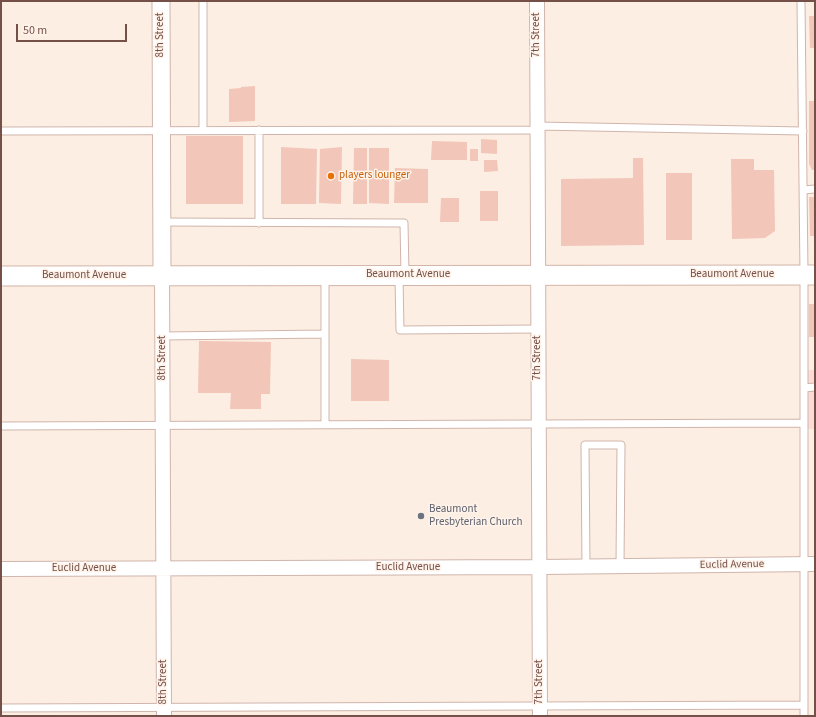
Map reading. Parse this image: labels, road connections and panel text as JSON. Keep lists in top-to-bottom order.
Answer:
{
  "streets": {
    "main road": ["Beaumont Avenue"],
    "street": ["8th Street", "7th Street", "Euclid Avenue"]
  },
  "crossings": [
    ["8th Street", "Beaumont Avenue"],
    ["8th Street", "Euclid Avenue"],
    ["7th Street", "Beaumont Avenue"],
    ["7th Street", "Euclid Avenue"]
  ],
  "places": ["players lounger", "Beaumont Presbyterian Church"],
  "scale_bar": "50 m"
}
